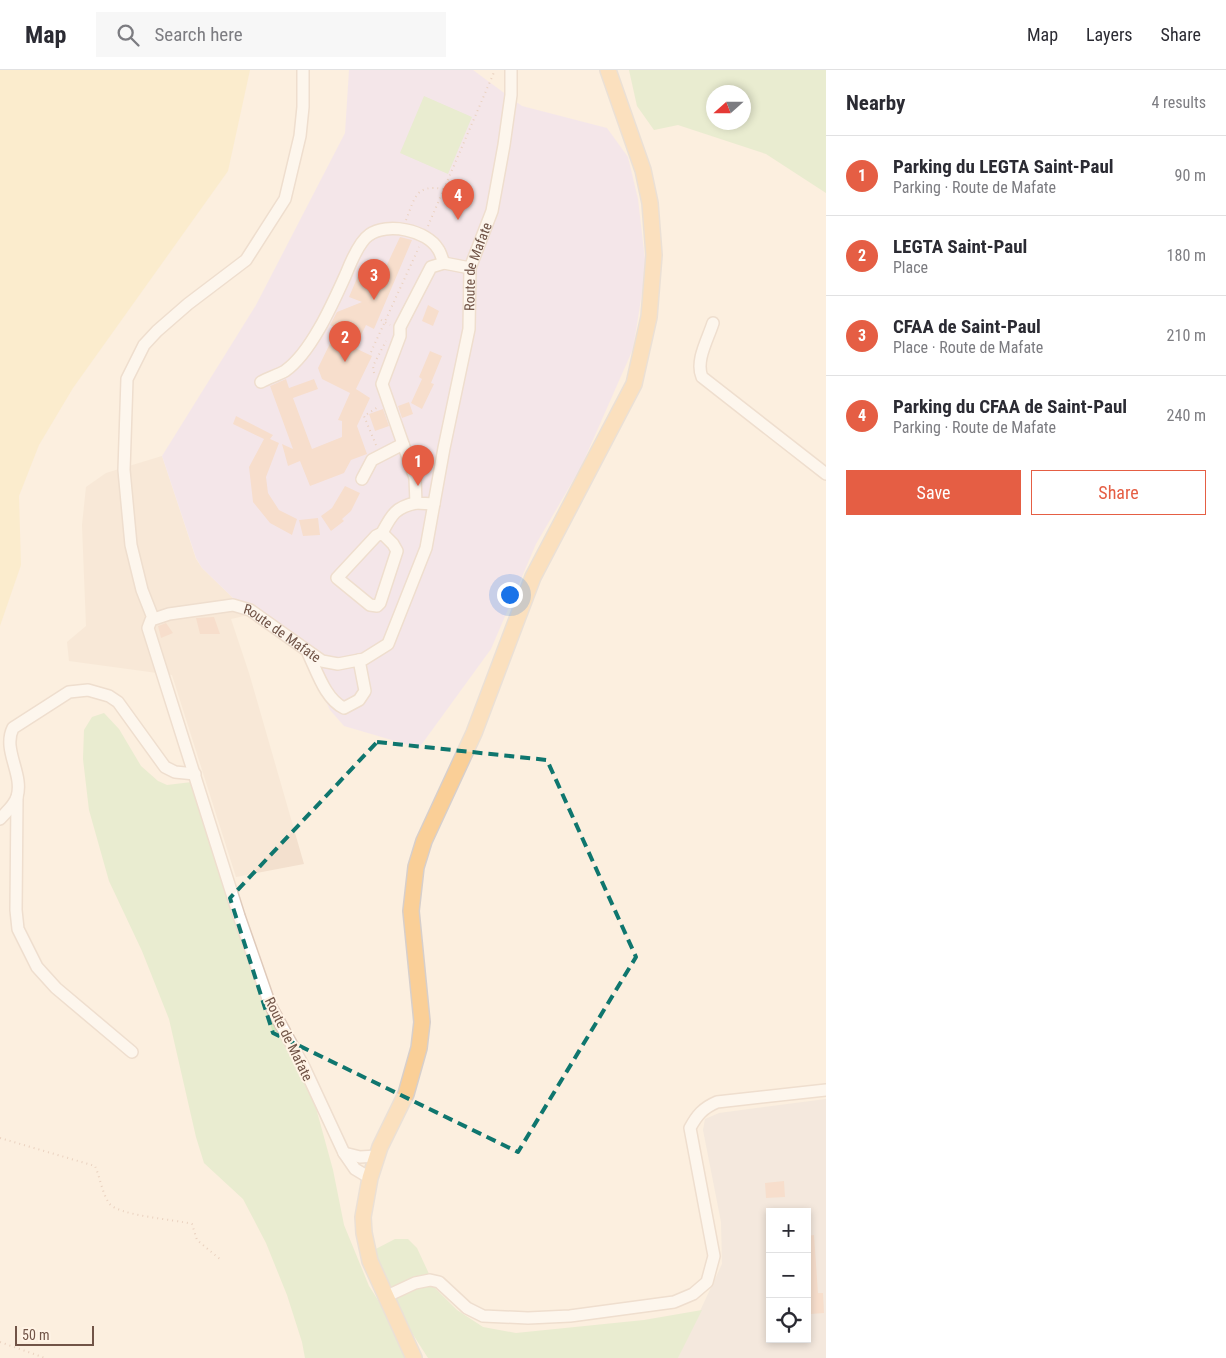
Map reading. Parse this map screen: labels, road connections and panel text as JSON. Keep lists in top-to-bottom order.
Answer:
{
  "streets": {
    "street": ["Route de Mafate"]
  },
  "scale_bar": "50 m",
  "north": "left",
  "page": {
    "header": "Map",
    "search": "Search here",
    "nav": ["Map", "Layers", "Share"],
    "heading": ["Nearby", "4 results"],
    "list": [
      {
        "mark": "1",
        "name": "Parking du LEGTA Saint-Paul",
        "note": "Parking · Route de Mafate",
        "value": "90 m"
      },
      {
        "mark": "2",
        "name": "LEGTA Saint-Paul",
        "note": "Place",
        "value": "180 m"
      },
      {
        "mark": "3",
        "name": "CFAA de Saint-Paul",
        "note": "Place · Route de Mafate",
        "value": "210 m"
      },
      {
        "mark": "4",
        "name": "Parking du CFAA de Saint-Paul",
        "note": "Parking · Route de Mafate",
        "value": "240 m"
      }
    ],
    "pins": [
      "4",
      "3",
      "2",
      "1"
    ],
    "buttons": ["Save", "Share"],
    "map_buttons": ["+", "−"],
    "scale": "50 m"
  }
}
